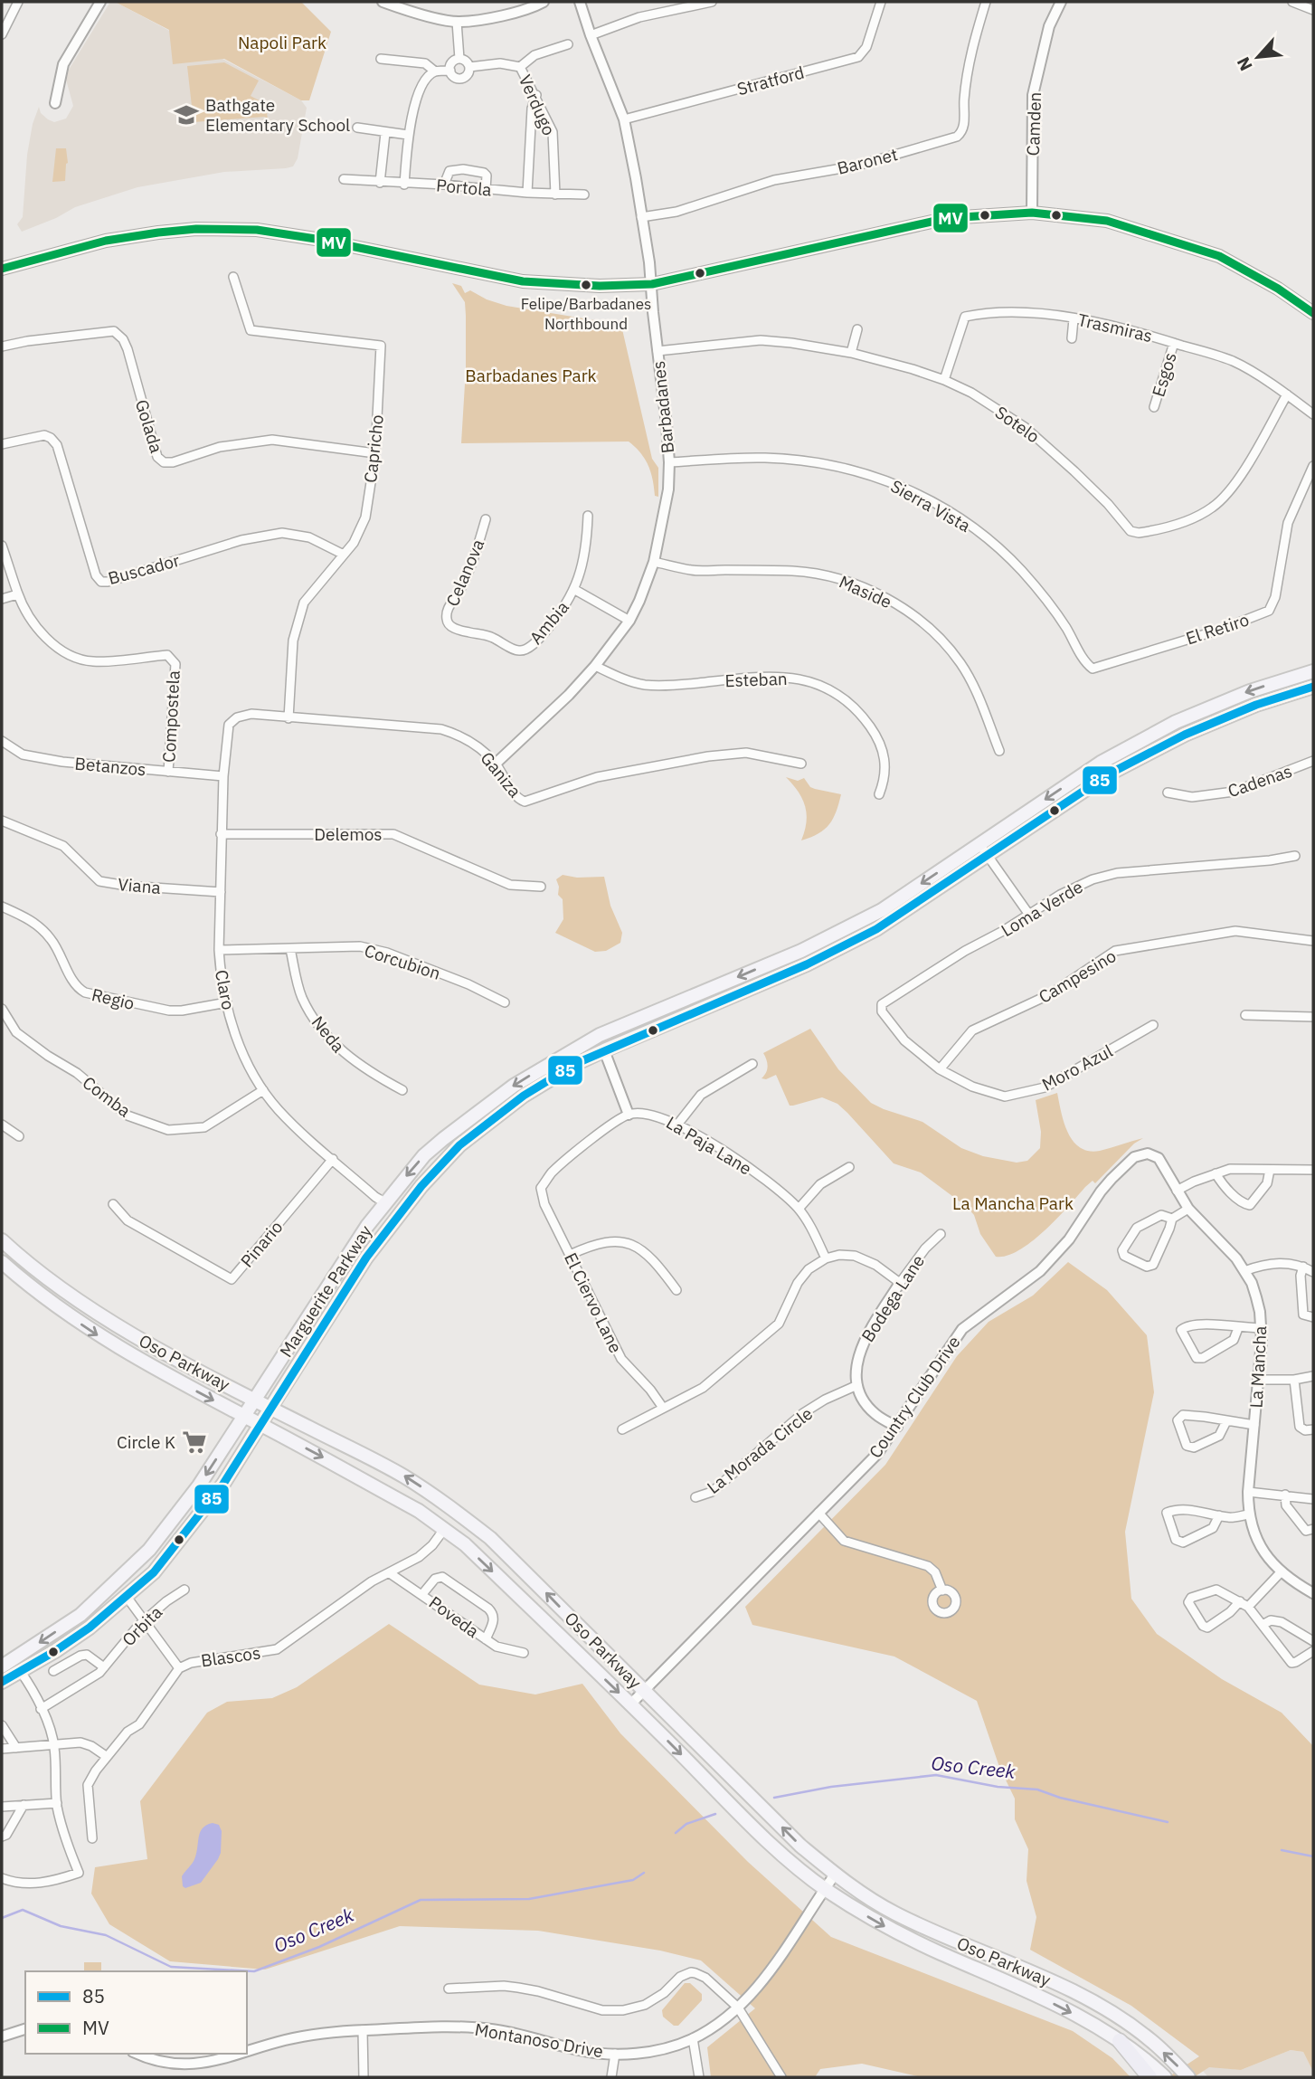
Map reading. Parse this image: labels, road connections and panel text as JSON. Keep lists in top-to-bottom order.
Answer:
{
  "streets": {
    "main road": ["Marguerite Parkway", "Oso Parkway"],
    "street": [
      "Stratford",
      "Verdugo",
      "Camden",
      "Baronet",
      "Portola",
      "Trasmiras",
      "Esgos",
      "Barbadanes",
      "Sotelo",
      "Golada",
      "Capricho",
      "Sierra Vista",
      "Buscador",
      "Celanova",
      "Maside",
      "Ambia",
      "El Retiro",
      "Esteban",
      "Compostela",
      "Betanzos",
      "Ganiza",
      "Cadenas",
      "Delemos",
      "Viana",
      "Loma Verde",
      "Corcubion",
      "Campesino",
      "Claro",
      "Regio",
      "Neda",
      "Moro Azul",
      "Comba",
      "La Paja Lane",
      "Pinario",
      "Bodega Lane",
      "El Ciervo Lane",
      "La Mancha",
      "Country Club Drive",
      "La Morada Circle",
      "Poveda",
      "Orbita",
      "Blascos",
      "Montanoso Drive"
    ]
  },
  "crossings": [
    ["Stratford", "Barbadanes"],
    ["Verdugo", "Portola"],
    ["Baronet", "Barbadanes"],
    ["Trasmiras", "Esgos"],
    ["Trasmiras", "Sotelo"],
    ["Barbadanes", "Sotelo"],
    ["Barbadanes", "Sierra Vista"],
    ["Barbadanes", "Maside"],
    ["Barbadanes", "Ambia"],
    ["Barbadanes", "Esteban"],
    ["Barbadanes", "Ganiza"],
    ["Golada", "Capricho"],
    ["Capricho", "Buscador"],
    ["Capricho", "Ganiza"],
    ["Sierra Vista", "El Retiro"],
    ["Celanova", "Ambia"],
    ["Compostela", "Betanzos"],
    ["Betanzos", "Claro"],
    ["Ganiza", "Claro"],
    ["Delemos", "Claro"],
    ["Viana", "Claro"],
    ["Loma Verde", "Moro Azul"],
    ["Corcubion", "Claro"],
    ["Corcubion", "Neda"],
    ["Campesino", "Moro Azul"],
    ["Claro", "Regio"],
    ["Claro", "Comba"],
    ["Claro", "Pinario"],
    ["Claro", "Marguerite Parkway"],
    ["La Paja Lane", "El Ciervo Lane"],
    ["Marguerite Parkway", "Oso Parkway"],
    ["Bodega Lane", "La Morada Circle"],
    ["Oso Parkway", "Country Club Drive"],
    ["Oso Parkway", "Blascos"],
    ["Oso Parkway", "Montanoso Drive"],
    ["La Mancha", "Country Club Drive"],
    ["Poveda", "Blascos"]
  ],
  "water": ["Oso Creek"],
  "parks": ["Napoli Park", "Barbadanes Park", "La Mancha Park"],
  "places": {
    "school or university": ["Bathgate Elementary School"],
    "other": ["Felipe/Barbadanes Northbound"],
    "supermarket": ["Circle K"]
  },
  "lines": ["transit line MV", "transit line 85"],
  "legend": ["85", "MV"],
  "north": "bottom left"
}
